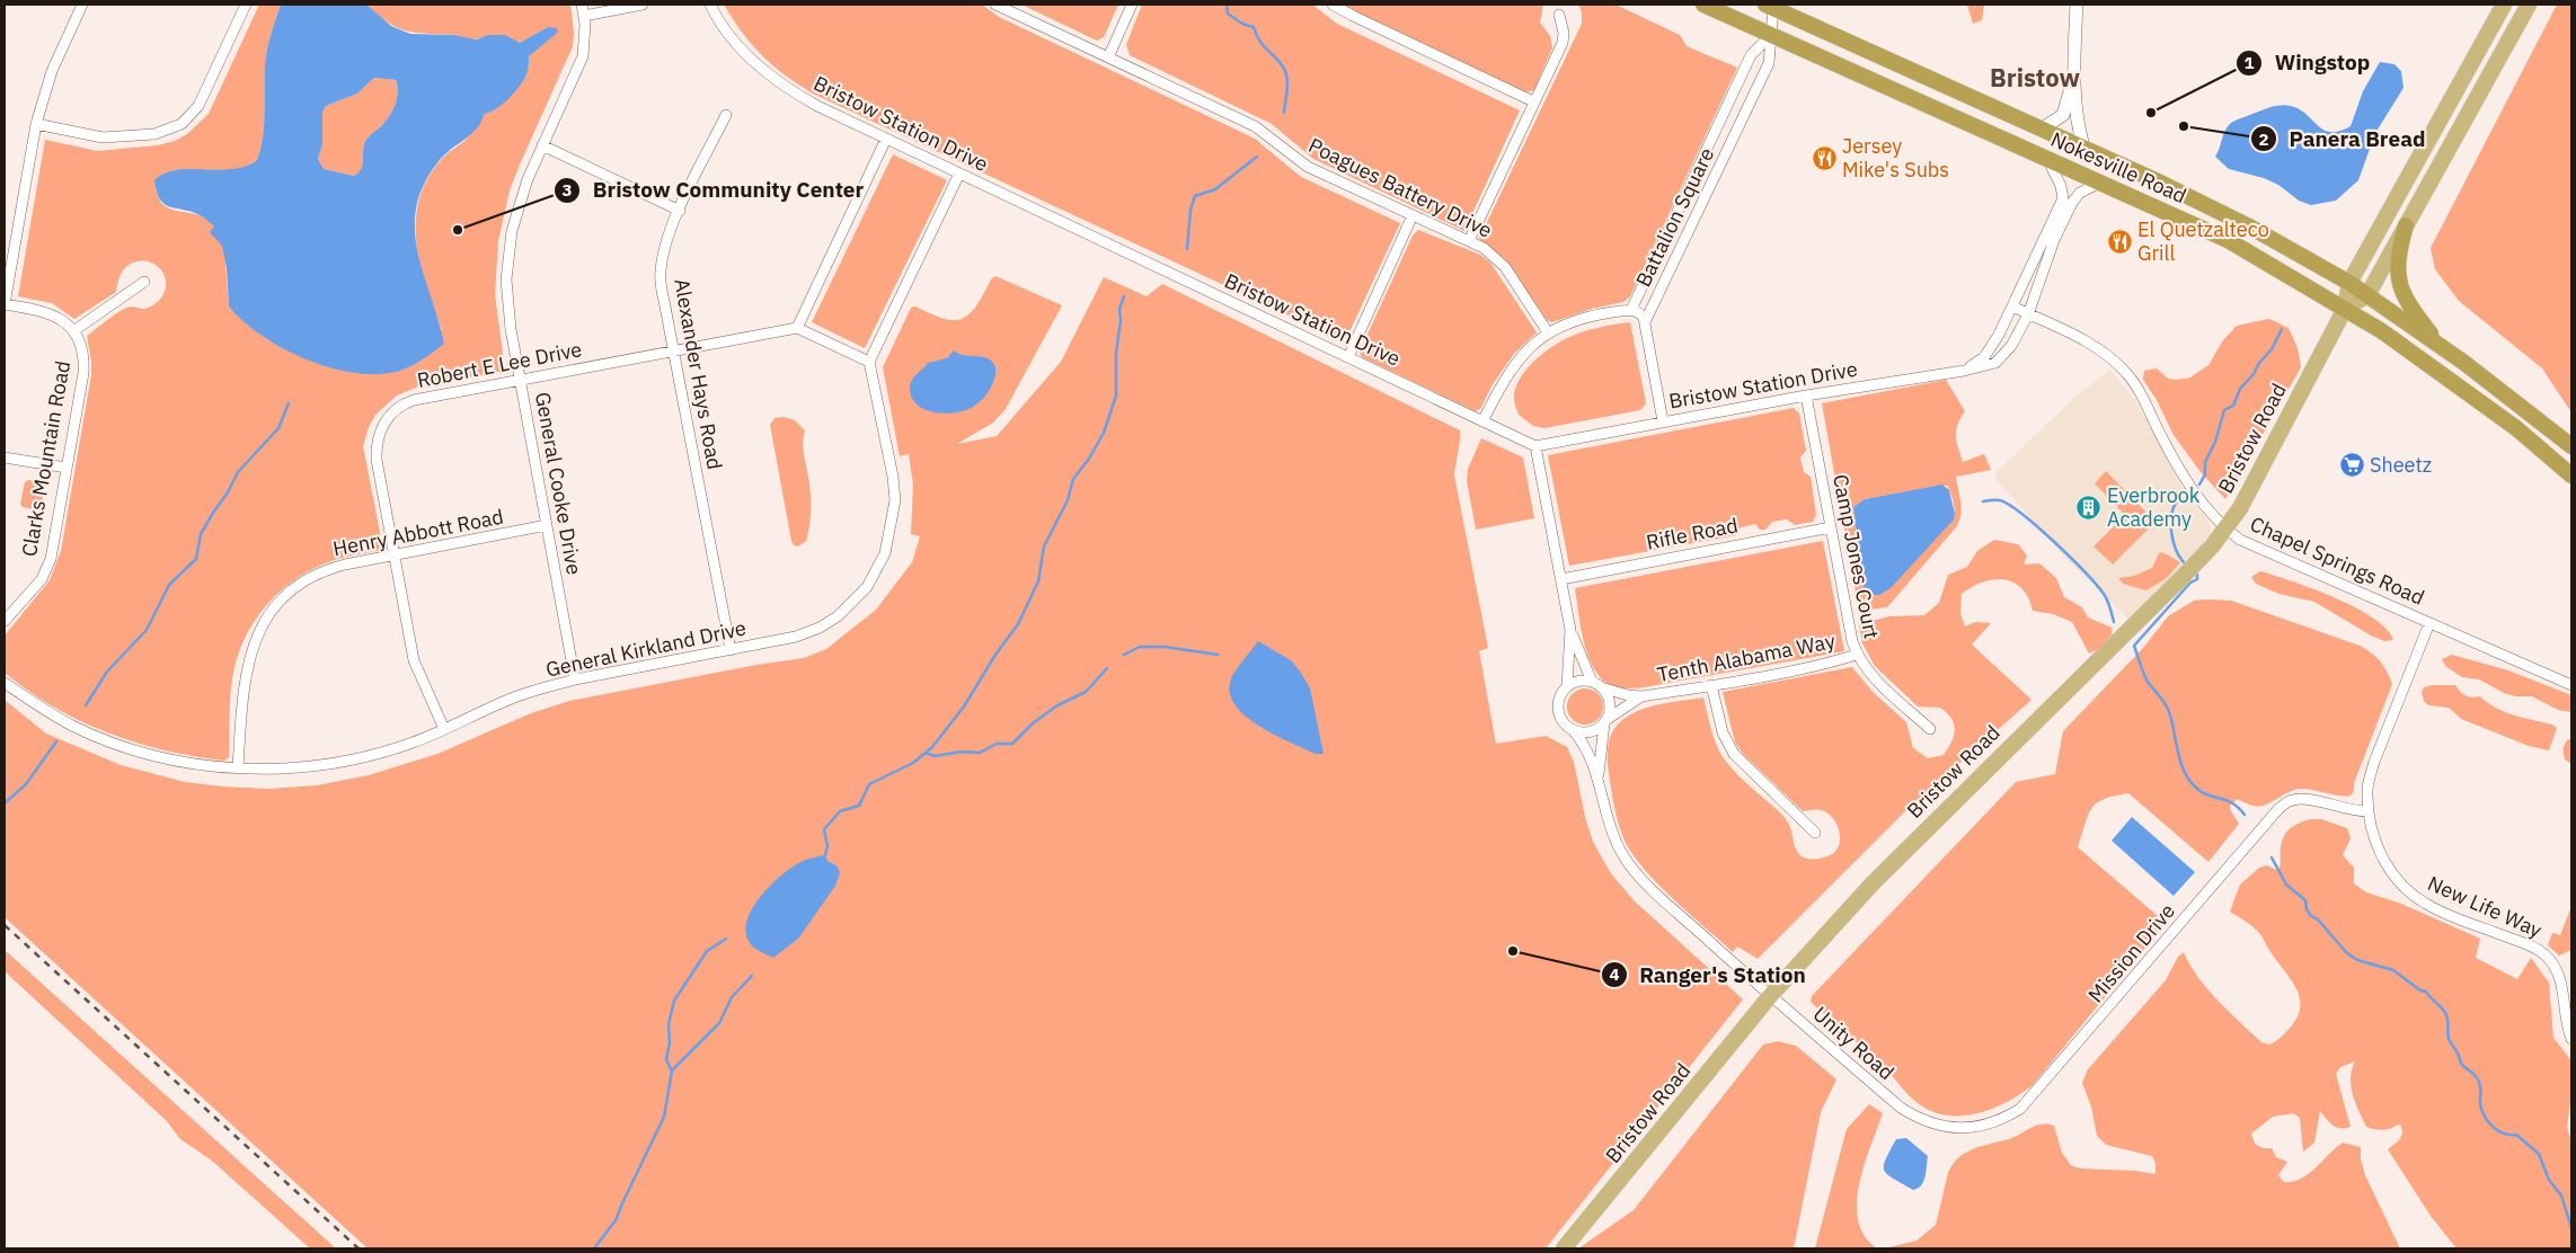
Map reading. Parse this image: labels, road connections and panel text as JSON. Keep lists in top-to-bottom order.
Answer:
{
  "streets": {
    "highway": ["Nokesville Road"],
    "main road": ["Bristow Road"],
    "street": [
      "Bristow Station Drive",
      "Poagues Battery Drive",
      "Battalion Square",
      "Robert E Lee Drive",
      "Alexander Hays Road",
      "Clarks Mountain Road",
      "General Cooke Drive",
      "Henry Abbott Road",
      "Rifle Road",
      "Camp Jones Court",
      "Chapel Springs Road",
      "General Kirkland Drive",
      "Tenth Alabama Way",
      "New Life Way",
      "Mission Drive",
      "Unity Road"
    ]
  },
  "crossings": [
    ["Bristow Station Drive", "Nokesville Road"],
    ["Bristow Station Drive", "Camp Jones Court"],
    ["Bristow Station Drive", "Chapel Springs Road"],
    ["Nokesville Road", "Battalion Square"],
    ["Nokesville Road", "Bristow Road"],
    ["Robert E Lee Drive", "Alexander Hays Road"],
    ["Robert E Lee Drive", "General Cooke Drive"],
    ["Robert E Lee Drive", "Henry Abbott Road"],
    ["Robert E Lee Drive", "General Kirkland Drive"],
    ["Alexander Hays Road", "General Kirkland Drive"],
    ["Bristow Road", "Chapel Springs Road"],
    ["Bristow Road", "Unity Road"],
    ["General Cooke Drive", "Henry Abbott Road"],
    ["General Cooke Drive", "General Kirkland Drive"],
    ["Henry Abbott Road", "General Kirkland Drive"],
    ["Rifle Road", "Camp Jones Court"],
    ["Camp Jones Court", "Tenth Alabama Way"],
    ["Chapel Springs Road", "New Life Way"],
    ["New Life Way", "Mission Drive"],
    ["Mission Drive", "Unity Road"]
  ],
  "districts": ["Bristow"],
  "places": {
    "other": [
      "Wingstop",
      "Panera Bread",
      "Bristow Community Center",
      "Ranger's Station"
    ],
    "restaurant": ["Jersey Mike's Subs", "El Quetzalteco Grill"],
    "supermarket": ["Sheetz"],
    "building": ["Everbrook Academy"]
  }
}
